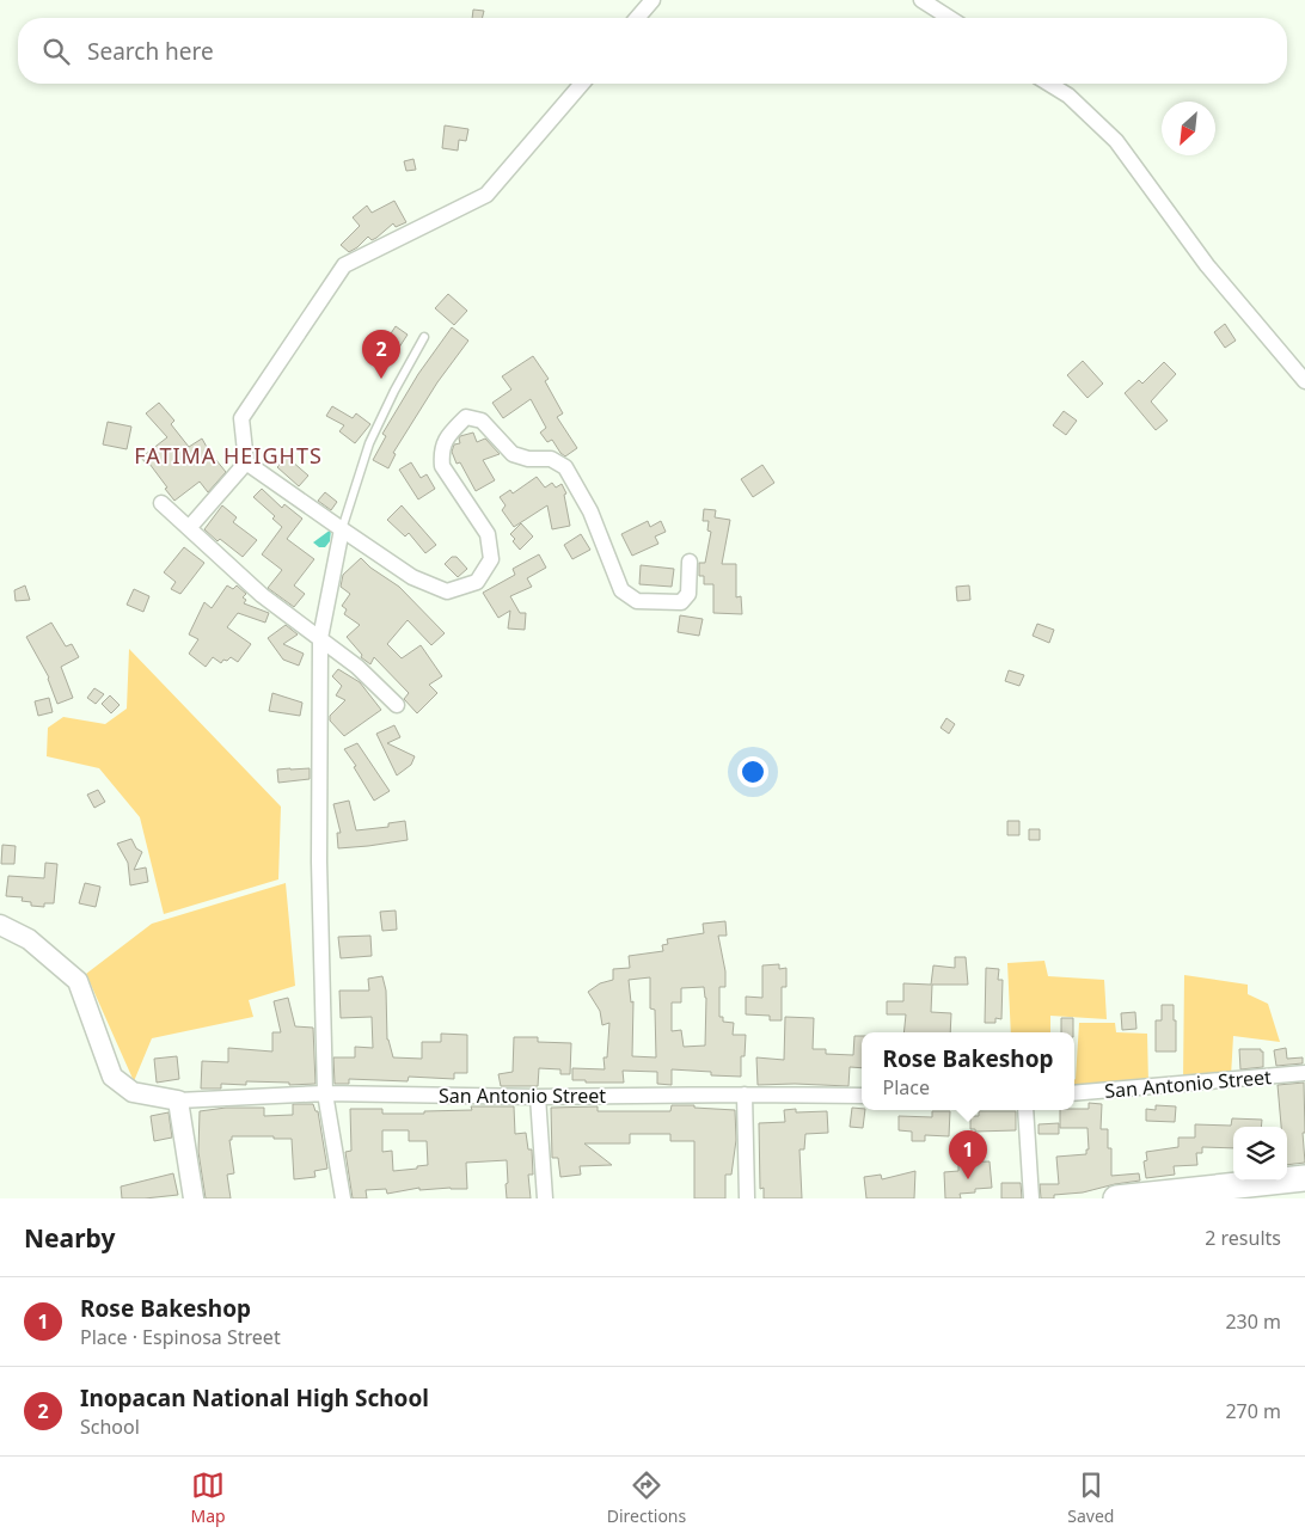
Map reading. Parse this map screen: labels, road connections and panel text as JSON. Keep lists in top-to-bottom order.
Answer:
{
  "streets": {
    "street": ["San Antonio Street"]
  },
  "districts": ["FATIMA HEIGHTS"],
  "north": "bottom left",
  "page": {
    "search": "Search here",
    "pins": ["2", "1"],
    "popup": ["Rose Bakeshop", "Place"],
    "heading": ["Nearby", "2 results"],
    "list": [
      {
        "mark": "1",
        "name": "Rose Bakeshop",
        "note": "Place · Espinosa Street",
        "value": "230 m"
      },
      {
        "mark": "2",
        "name": "Inopacan National High School",
        "note": "School",
        "value": "270 m"
      }
    ],
    "nav": ["Map", "Directions", "Saved"]
  }
}
